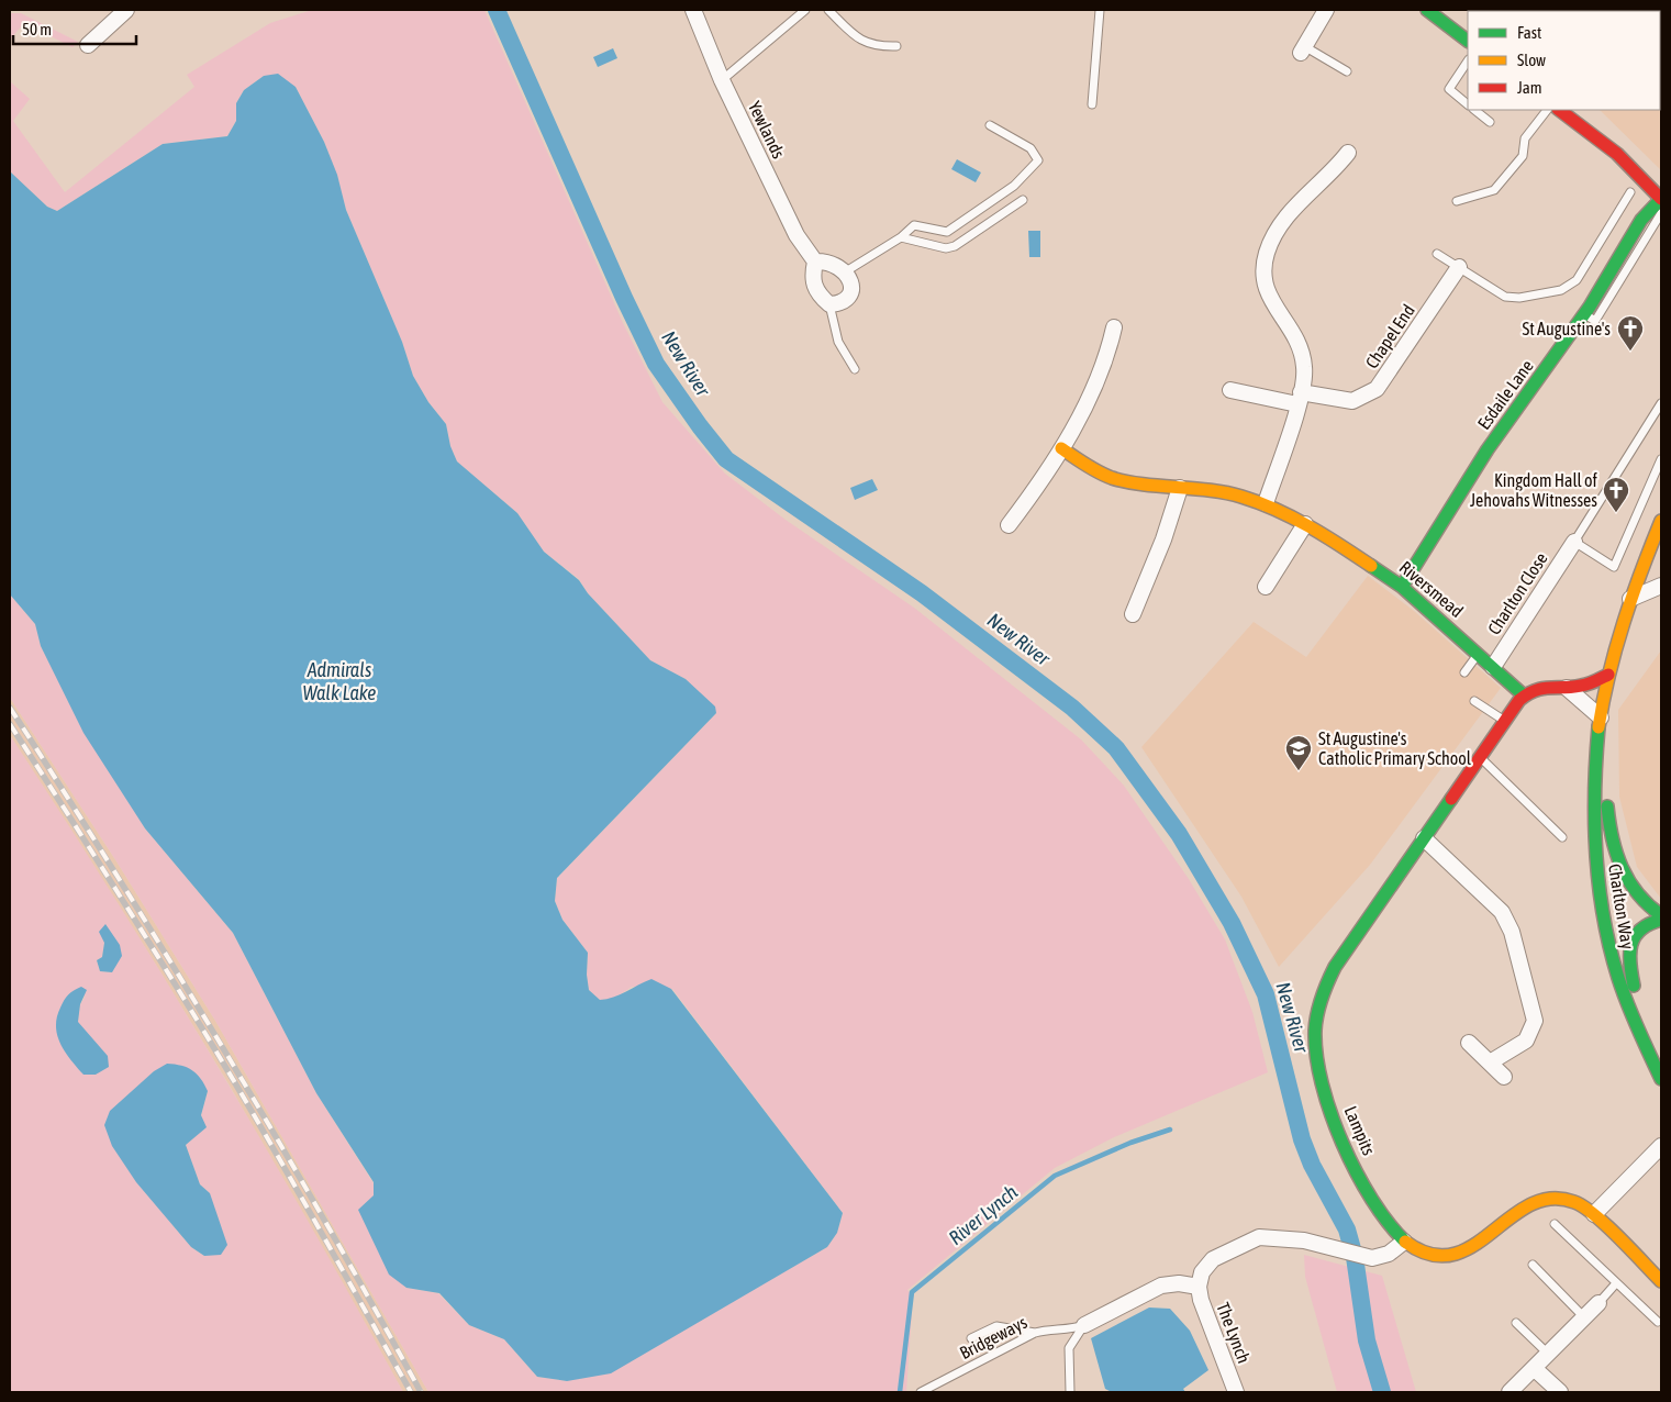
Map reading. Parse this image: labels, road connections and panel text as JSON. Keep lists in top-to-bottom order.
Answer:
{
  "streets": {
    "street": [
      "Yewlands",
      "Chapel End",
      "Esdaile Lane",
      "Riversmead",
      "Charlton Close",
      "Charlton Way",
      "Lampits",
      "The Lynch"
    ],
    "lane": ["Bridgeways"]
  },
  "crossings": [
    ["Esdaile Lane", "Riversmead"],
    ["Riversmead", "Charlton Close"],
    ["Riversmead", "Lampits"],
    ["Charlton Way", "Lampits"]
  ],
  "water": ["New River", "Admirals Walk Lake", "River Lynch"],
  "places": {
    "church": ["St Augustine's", "Kingdom Hall of Jehovahs Witnesses"],
    "school or university": ["St Augustine's Catholic Primary School"]
  },
  "legend": ["Fast", "Slow", "Jam"],
  "scale_bar": "50 m"
}
